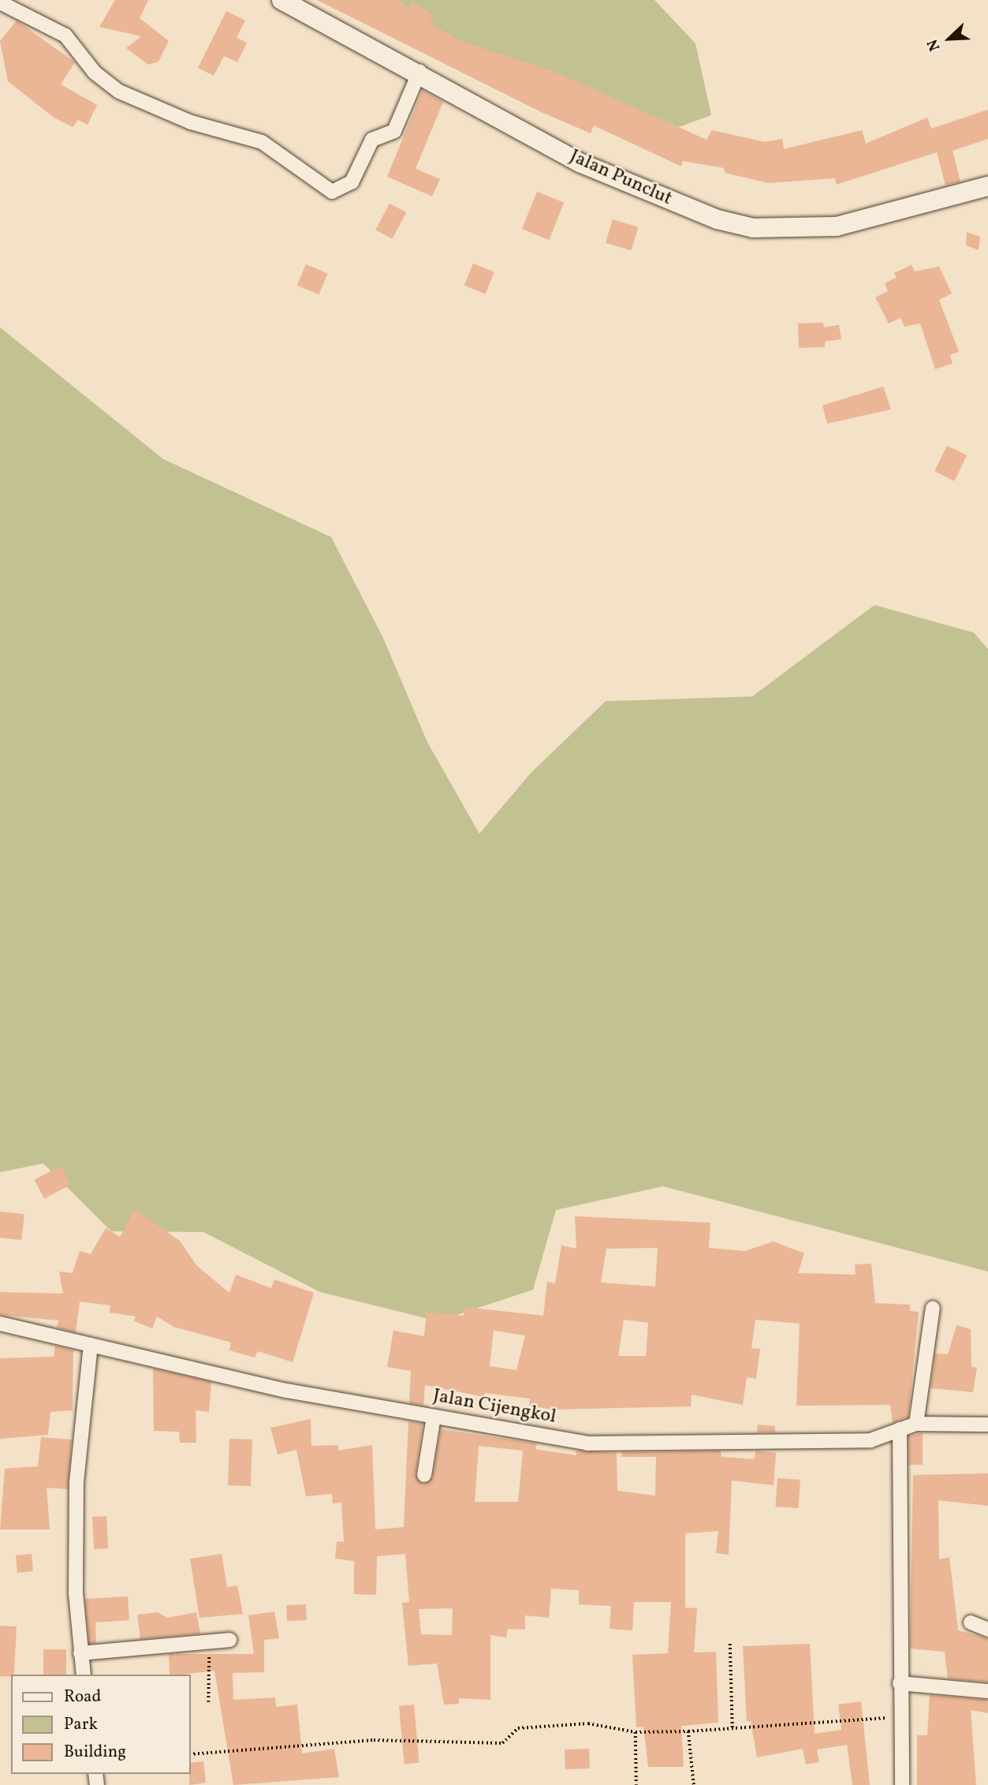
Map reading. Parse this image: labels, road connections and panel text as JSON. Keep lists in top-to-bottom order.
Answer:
{
  "streets": {
    "main road": ["Jalan Punclut"],
    "street": ["Jalan Cijengkol"]
  },
  "legend": ["Road", "Park", "Building"],
  "north": "bottom left"
}
